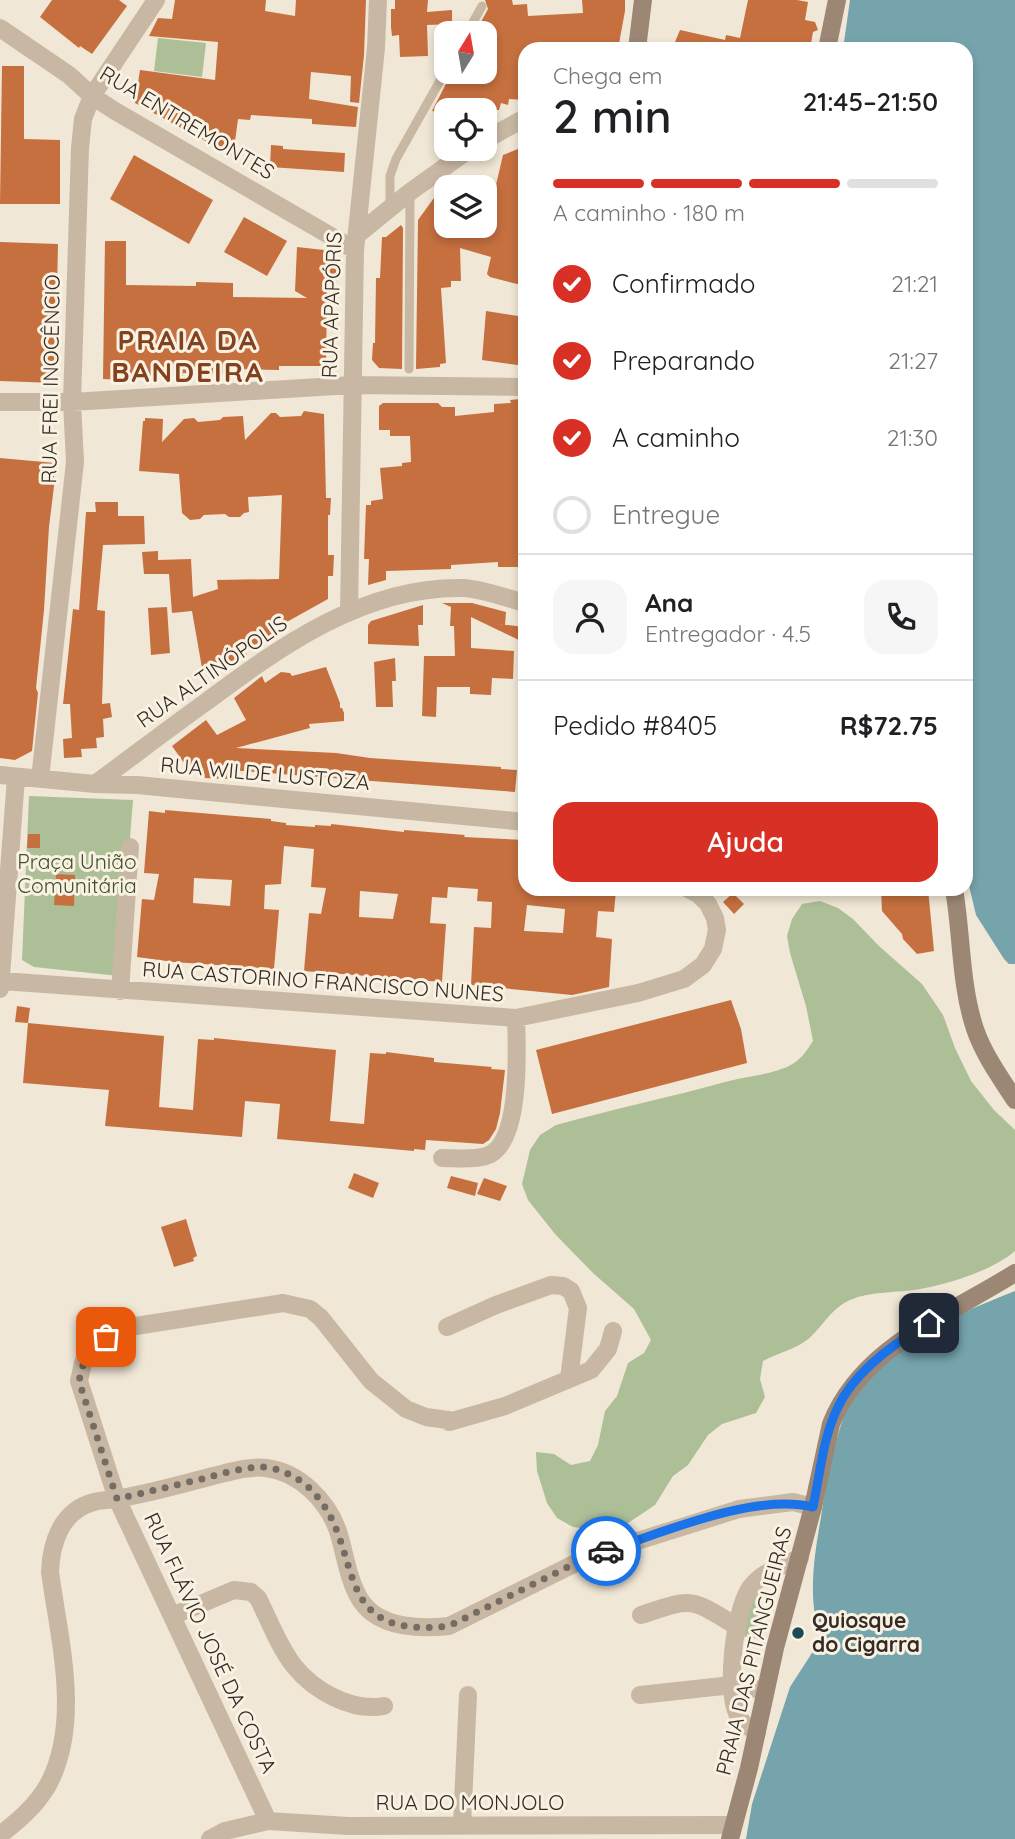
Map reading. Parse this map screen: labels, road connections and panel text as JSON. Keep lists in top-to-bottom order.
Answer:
{
  "streets": {
    "main road": ["PRAIA DAS PITANGUEIRAS"],
    "street": [
      "RUA ENTREMONTES",
      "RUA APAPÓRIS",
      "RUA FREI INOCÊNCIO",
      "RUA ALTINÓPOLIS",
      "RUA WILDE LUSTOZA",
      "RUA CASTORINO FRANCISCO NUNES",
      "RUA FLÁVIO JOSÉ DA COSTA",
      "RUA DO MONJOLO"
    ]
  },
  "crossings": [
    ["RUA ENTREMONTES", "RUA APAPÓRIS"],
    ["RUA ENTREMONTES", "RUA FREI INOCÊNCIO"],
    ["RUA APAPÓRIS", "RUA ALTINÓPOLIS"],
    ["RUA FREI INOCÊNCIO", "RUA WILDE LUSTOZA"],
    ["RUA ALTINÓPOLIS", "RUA WILDE LUSTOZA"],
    ["RUA FLÁVIO JOSÉ DA COSTA", "RUA DO MONJOLO"],
    ["PRAIA DAS PITANGUEIRAS", "RUA DO MONJOLO"]
  ],
  "districts": ["PRAIA DA BANDEIRA"],
  "parks": ["Praça União Comunitária"],
  "places": ["Quiosque do Cigarra"],
  "north": "top",
  "page": {
    "heading": ["2 min", "Chega em", "21:45–21:50"],
    "panel": [
      "Ana",
      "Entregador · 4.5",
      "Pedido #8405",
      "R$72.75"
    ],
    "bar": "A caminho · 180 m",
    "list": [
      ["Confirmado", "21:21"],
      ["Preparando", "21:27"],
      ["A caminho", "21:30"],
      "Entregue"
    ],
    "buttons": "Ajuda"
  }
}
